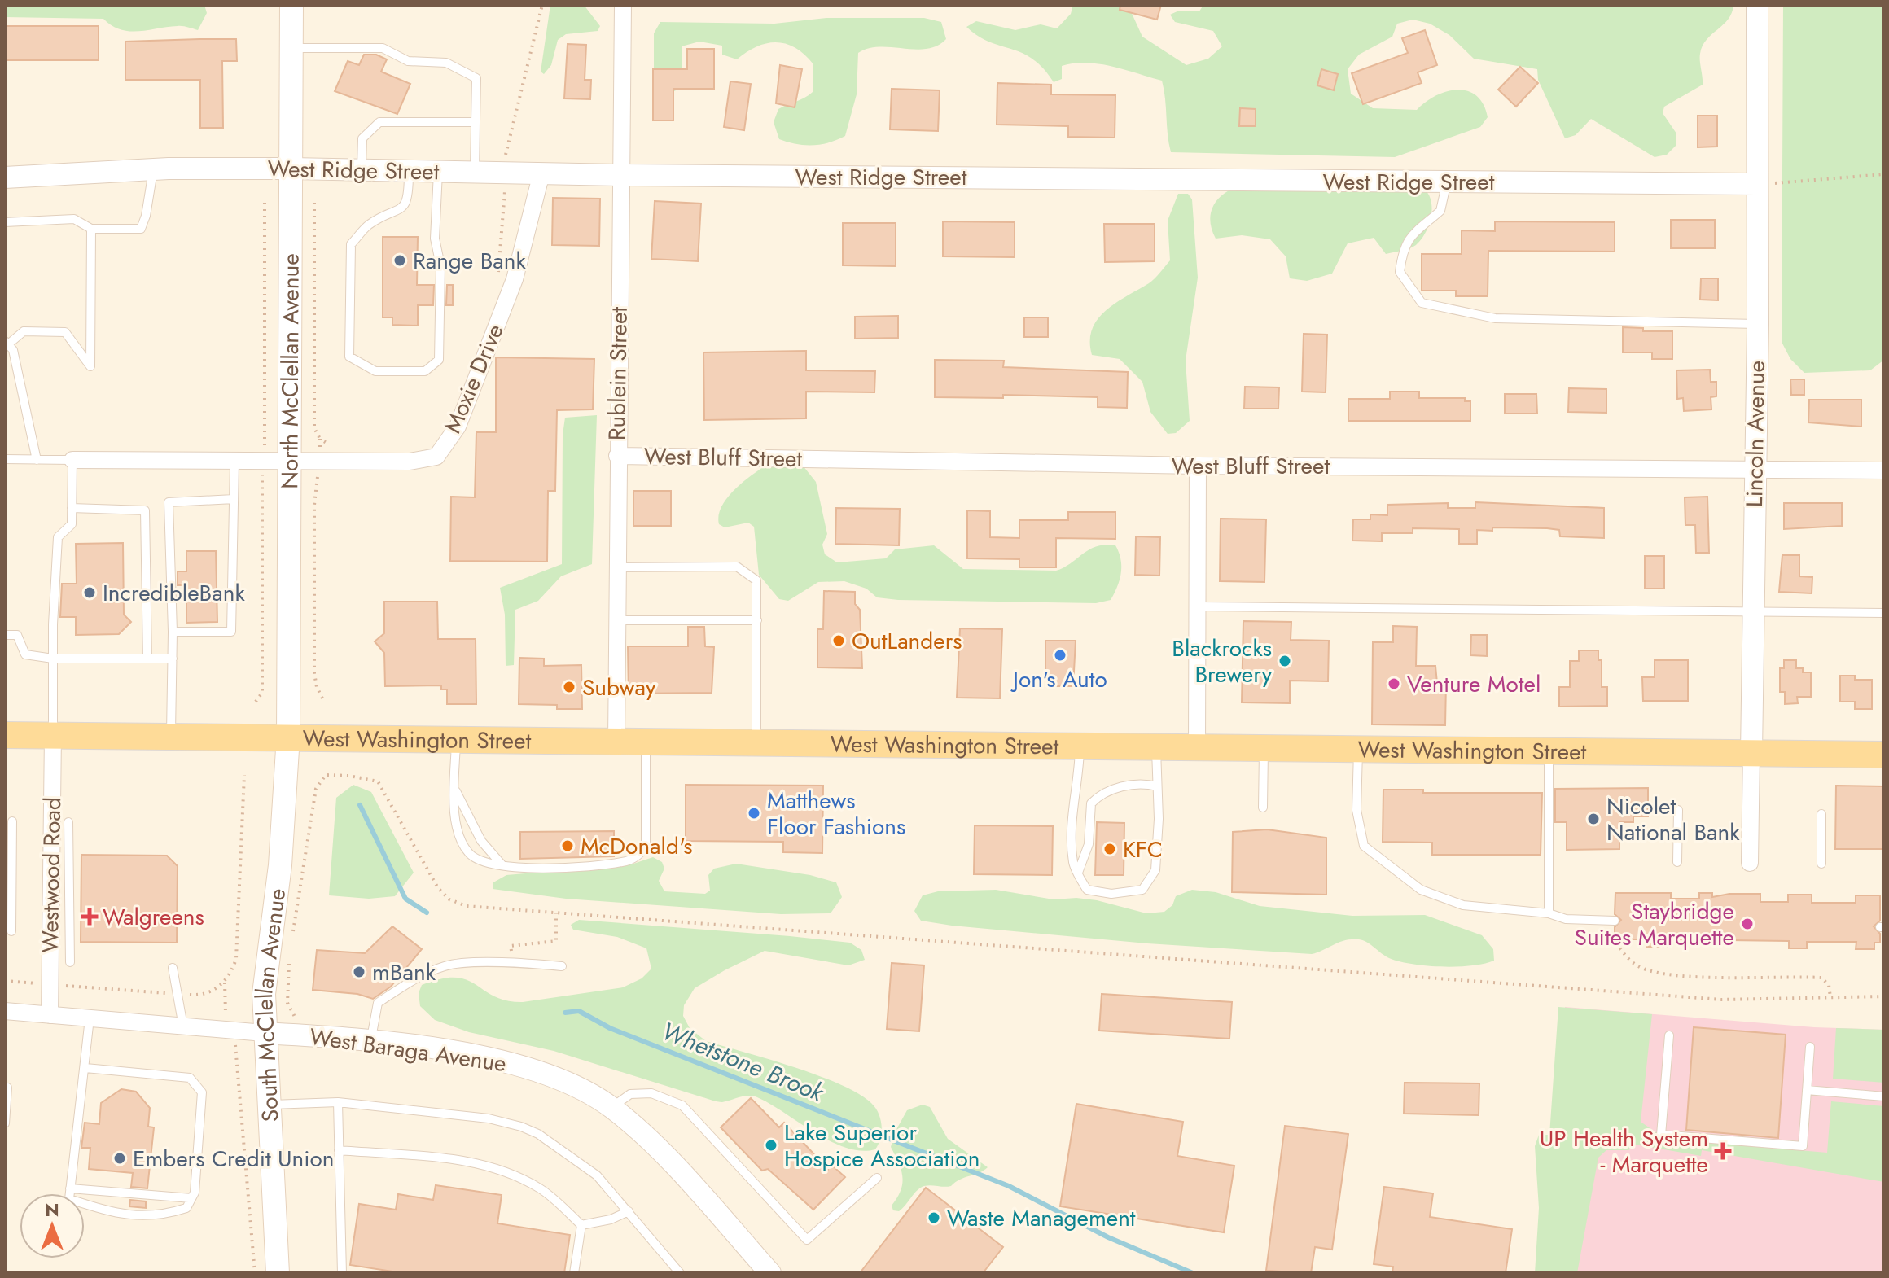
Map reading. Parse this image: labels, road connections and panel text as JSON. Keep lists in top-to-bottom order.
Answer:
{
  "streets": {
    "main road": ["North McClellan Avenue", "West Washington Street", "South McClellan Avenue"],
    "street": [
      "West Ridge Street",
      "Rublein Street",
      "Moxie Drive",
      "Lincoln Avenue",
      "West Bluff Street",
      "Westwood Road",
      "West Baraga Avenue"
    ]
  },
  "crossings": [
    ["West Ridge Street", "North McClellan Avenue"],
    ["West Ridge Street", "Rublein Street"],
    ["West Ridge Street", "Moxie Drive"],
    ["West Ridge Street", "Lincoln Avenue"],
    ["North McClellan Avenue", "Moxie Drive"],
    ["North McClellan Avenue", "West Washington Street"],
    ["North McClellan Avenue", "South McClellan Avenue"],
    ["Rublein Street", "West Bluff Street"],
    ["Rublein Street", "West Washington Street"],
    ["Lincoln Avenue", "West Bluff Street"],
    ["Lincoln Avenue", "West Washington Street"],
    ["West Washington Street", "Westwood Road"],
    ["West Washington Street", "South McClellan Avenue"],
    ["Westwood Road", "West Baraga Avenue"],
    ["South McClellan Avenue", "West Baraga Avenue"]
  ],
  "water": ["Whetstone Brook"],
  "places": {
    "other": [
      "Range Bank",
      "IncredibleBank",
      "OutLanders",
      "Jon's Auto",
      "Blackrocks Brewery",
      "Venture Motel",
      "Subway",
      "Matthews Floor Fashions",
      "Nicolet National Bank",
      "McDonald's",
      "KFC",
      "Staybridge Suites Marquette",
      "mBank",
      "Lake Superior Hospice Association",
      "Embers Credit Union",
      "Waste Management"
    ],
    "health": ["Walgreens", "UP Health System - Marquette"]
  },
  "north": "top"
}
